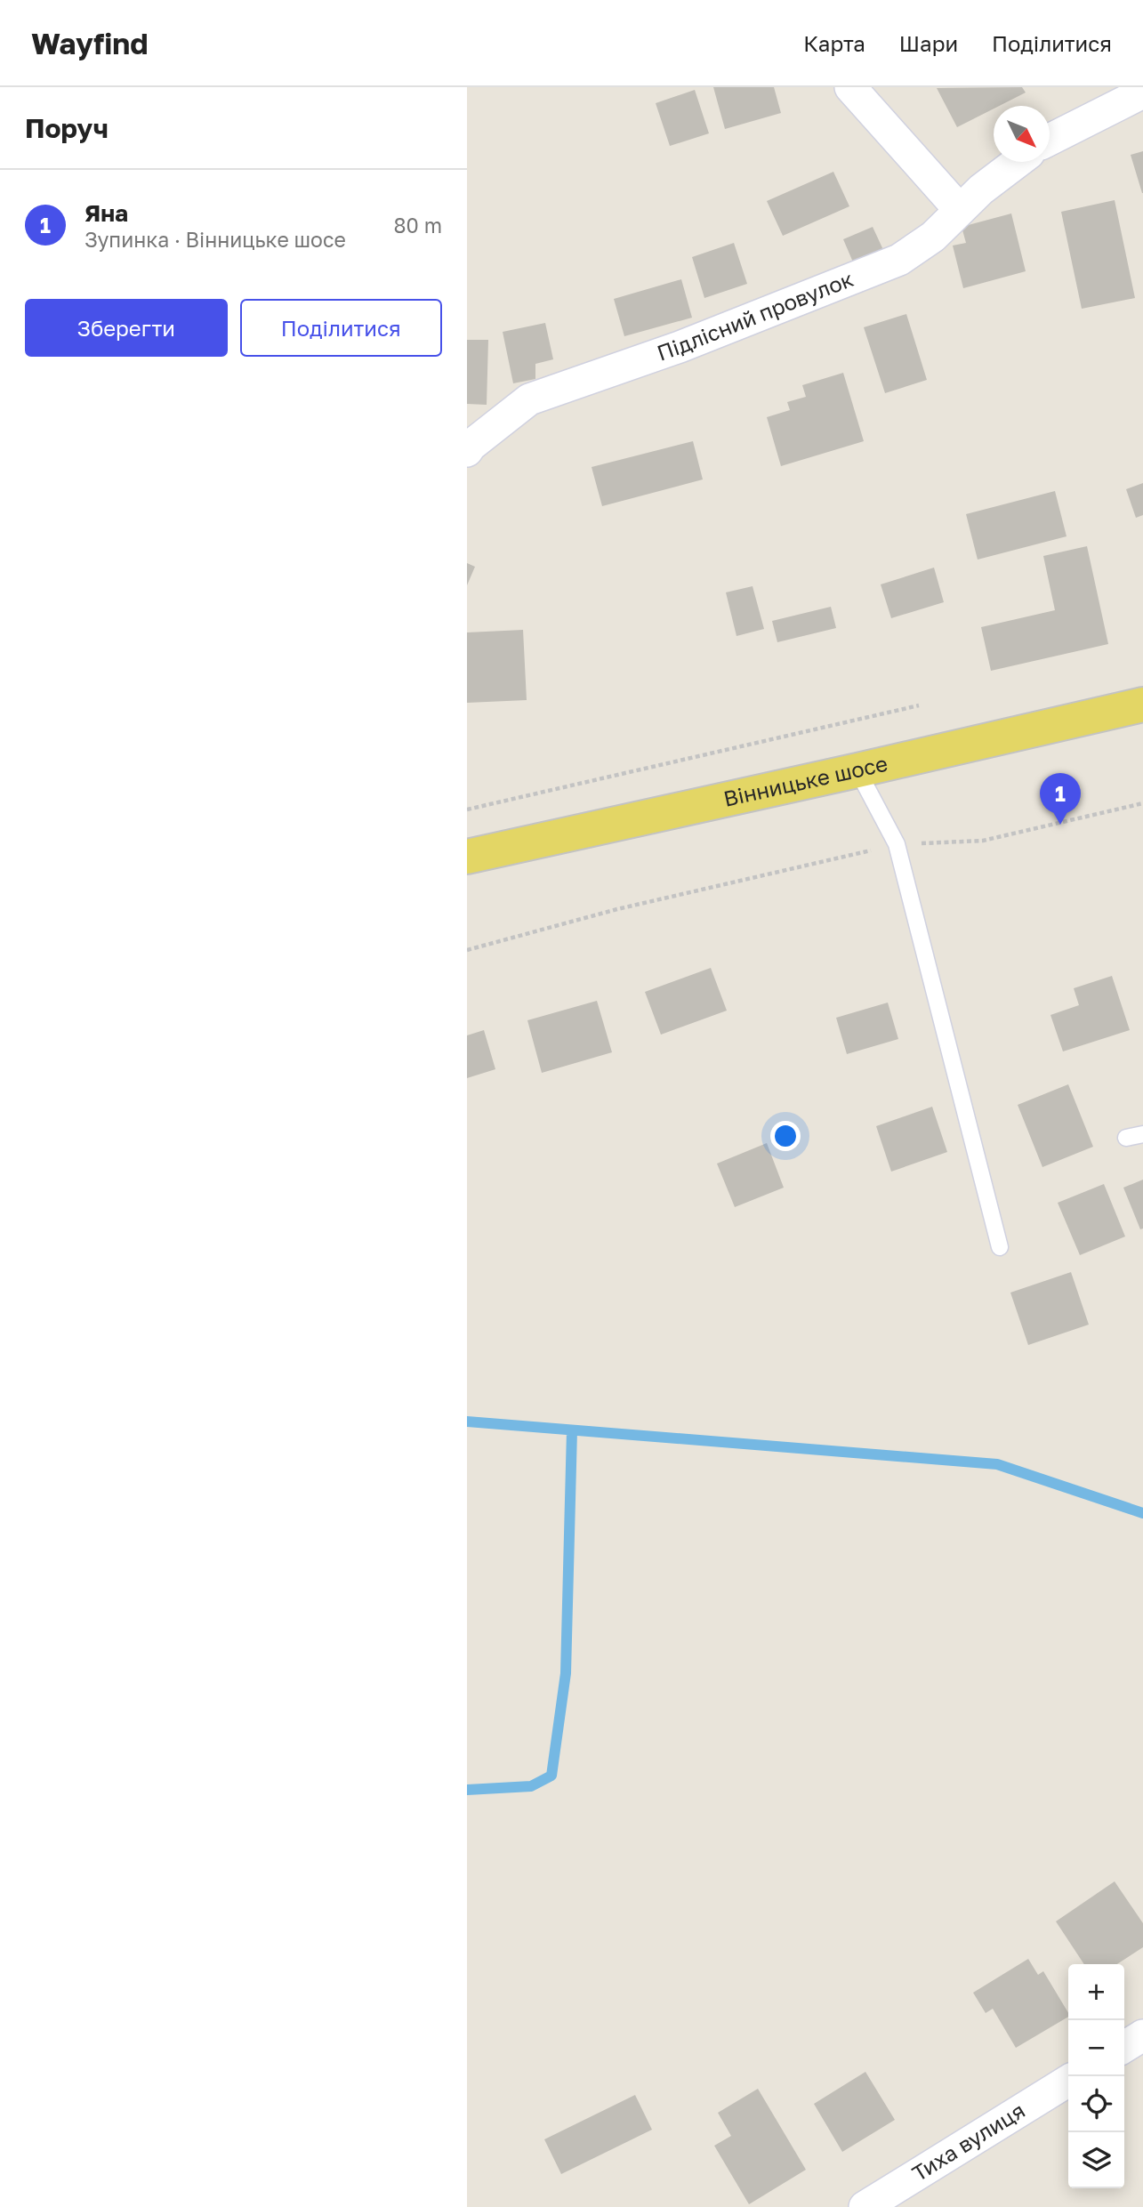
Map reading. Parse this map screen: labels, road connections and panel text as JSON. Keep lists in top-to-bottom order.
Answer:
{
  "streets": {
    "main road": ["Вінницьке шосе"],
    "street": ["Підлісний провулок", "Тиха вулиця"]
  },
  "north": "bottom right",
  "page": {
    "header": "Wayfind",
    "nav": ["Карта", "Шари", "Поділитися"],
    "heading": "Поруч",
    "list": [
      {
        "mark": "1",
        "name": "Яна",
        "note": "Зупинка · Вінницьке шосе",
        "value": "80 m"
      }
    ],
    "buttons": ["Зберегти", "Поділитися"],
    "pins": "1",
    "map_buttons": ["+", "−"]
  }
}
